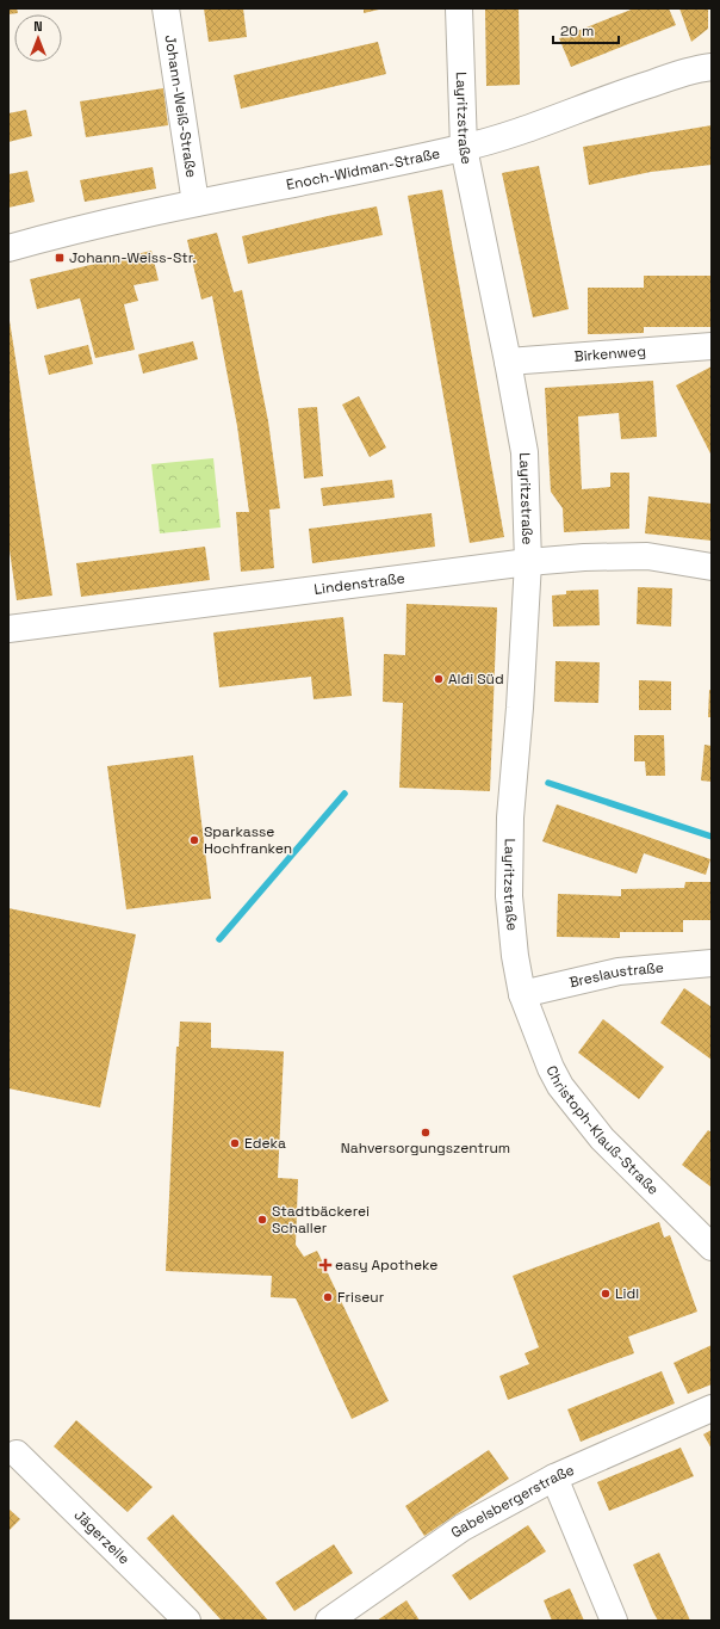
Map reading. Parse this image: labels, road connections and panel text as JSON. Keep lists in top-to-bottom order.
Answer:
{
  "streets": {
    "street": [
      "Johann-Weiß-Straße",
      "Layritzstraße",
      "Enoch-Widman-Straße",
      "Birkenweg",
      "Lindenstraße",
      "Breslaustraße",
      "Christoph-Klauß-Straße",
      "Gabelsbergerstraße",
      "Jägerzeile"
    ]
  },
  "crossings": [
    ["Johann-Weiß-Straße", "Enoch-Widman-Straße"],
    ["Layritzstraße", "Enoch-Widman-Straße"],
    ["Layritzstraße", "Birkenweg"],
    ["Layritzstraße", "Lindenstraße"],
    ["Layritzstraße", "Breslaustraße"],
    ["Layritzstraße", "Christoph-Klauß-Straße"],
    ["Breslaustraße", "Christoph-Klauß-Straße"]
  ],
  "places": {
    "transit": ["Johann-Weiss-Str."],
    "other": [
      "Aldi Süd",
      "Sparkasse Hochfranken",
      "Nahversorgungszentrum",
      "Edeka",
      "Stadtbäckerei Schaller",
      "Lidl",
      "Friseur"
    ],
    "health": ["easy Apotheke"]
  },
  "scale_bar": "20 m",
  "north": "top"
}
